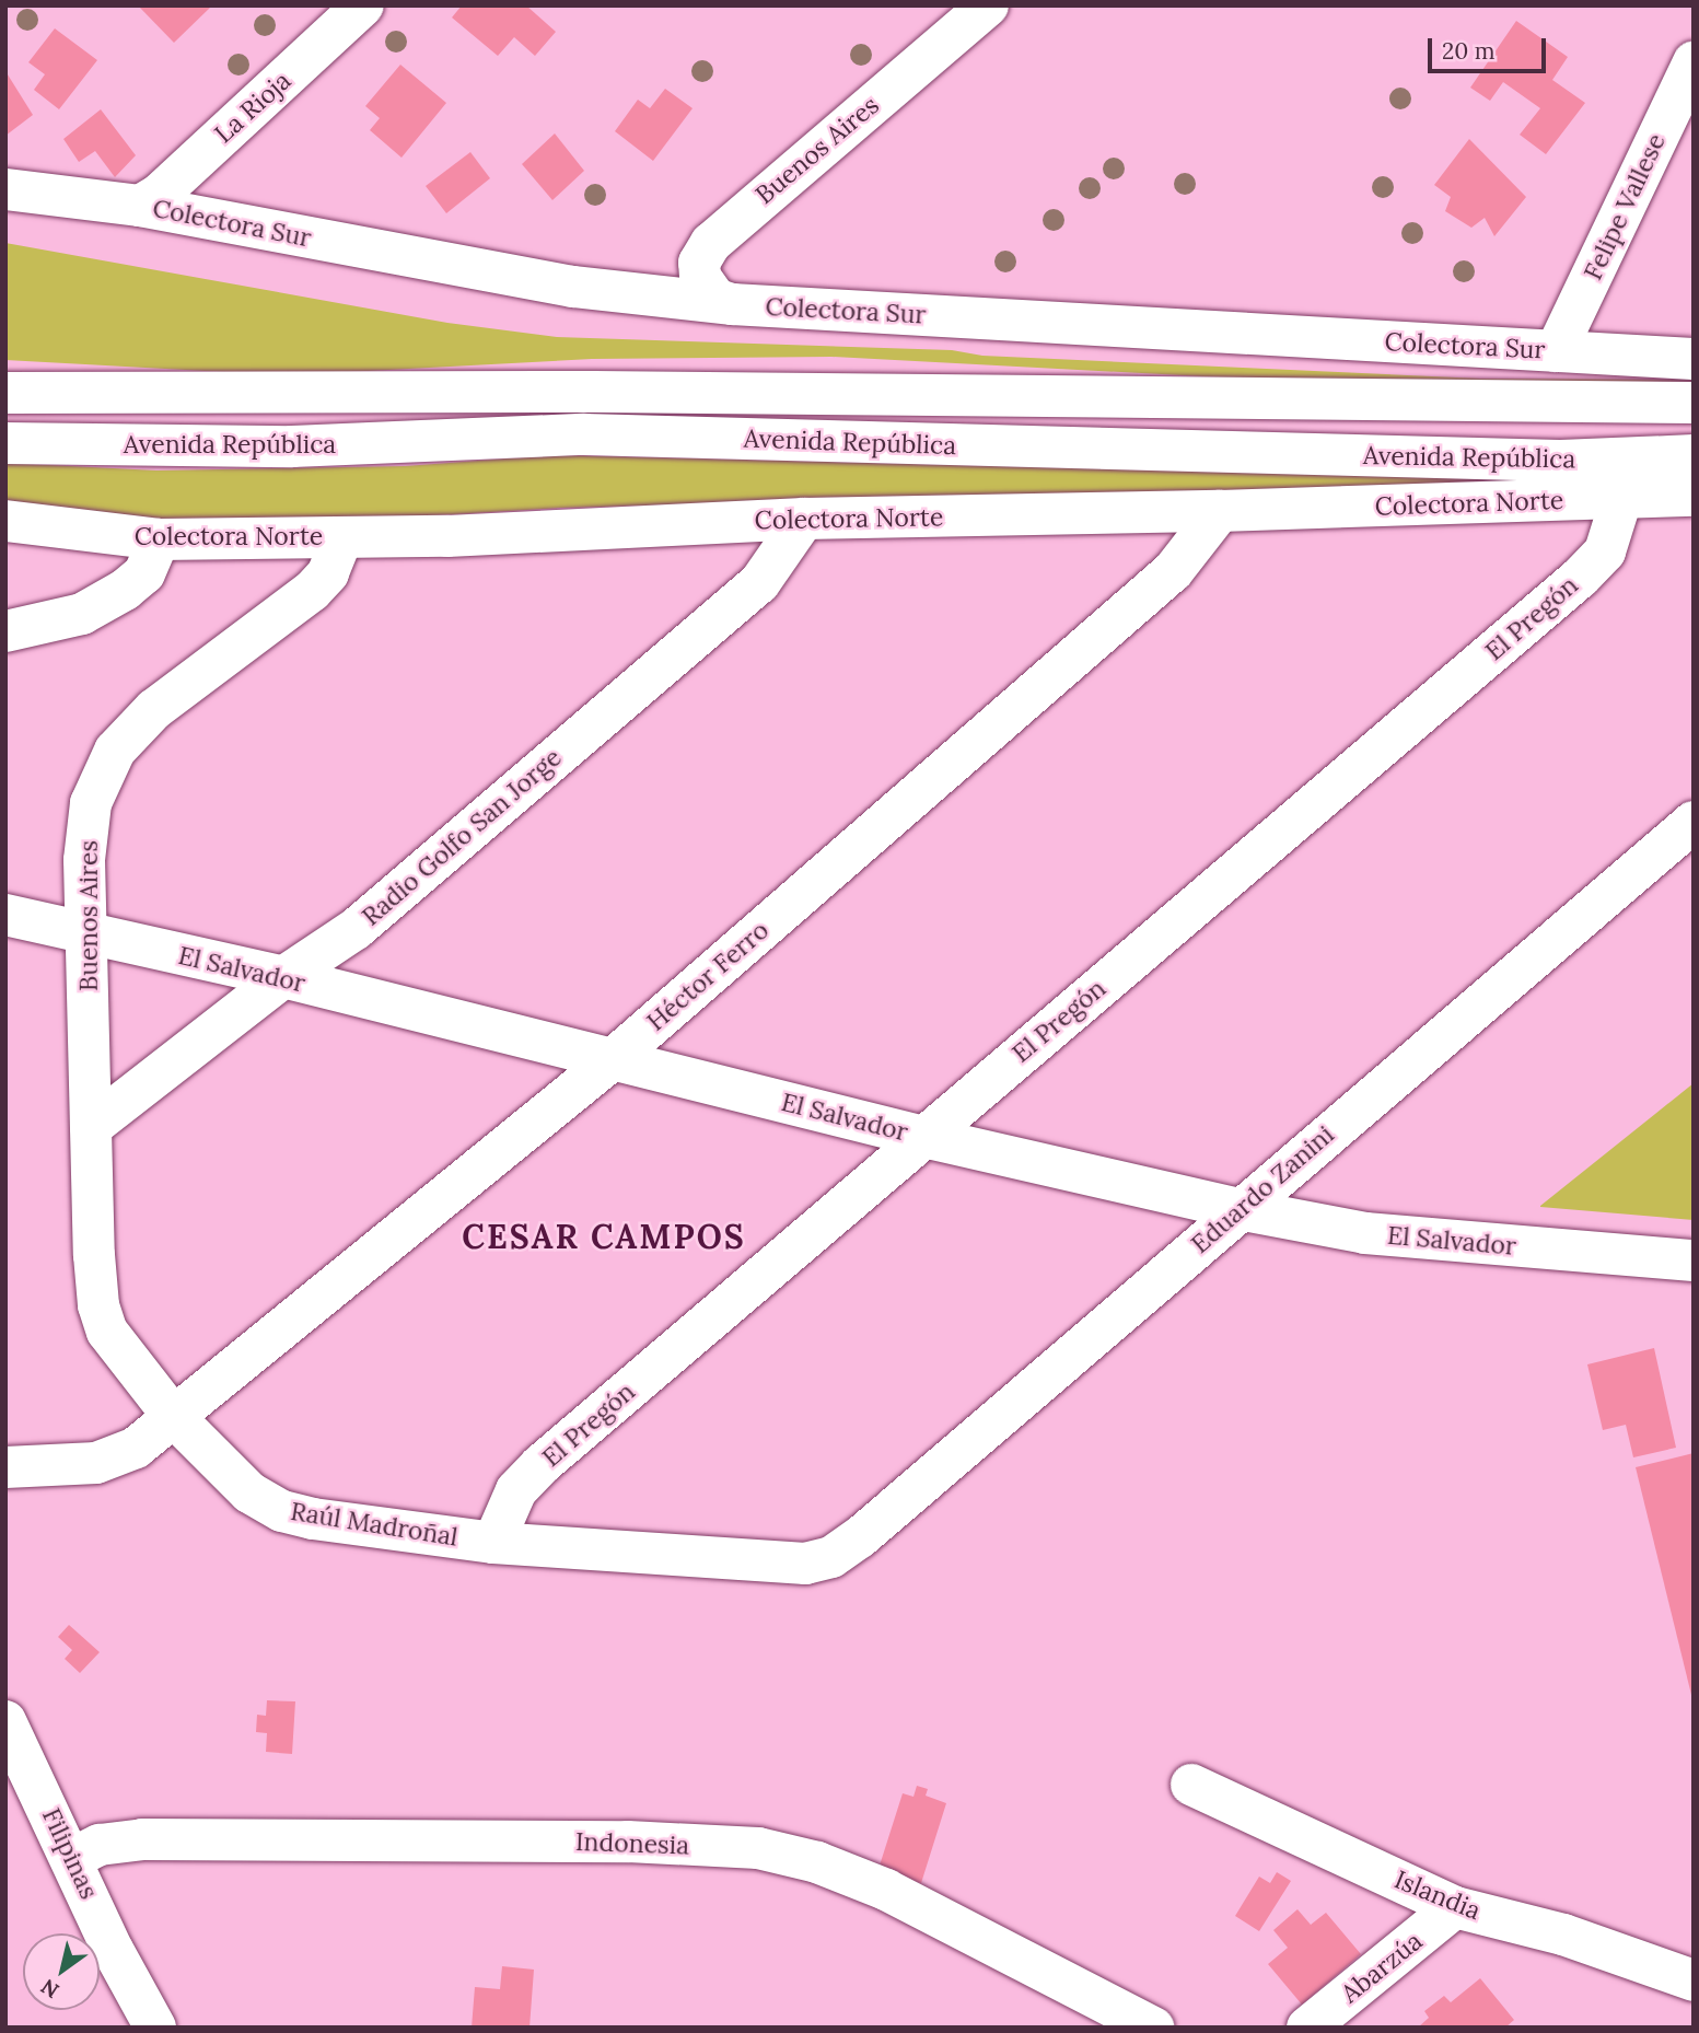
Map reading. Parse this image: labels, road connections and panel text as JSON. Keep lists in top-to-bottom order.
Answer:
{
  "streets": {
    "street": [
      "La Rioja",
      "Buenos Aires",
      "Felipe Vallese",
      "Colectora Sur",
      "Avenida República",
      "Colectora Norte",
      "El Pregón",
      "Radio Golfo San Jorge",
      "El Salvador",
      "Héctor Ferro",
      "Eduardo Zanini",
      "Raúl Madroñal",
      "Indonesia",
      "Filipinas",
      "Islandia",
      "Abarzúa"
    ]
  },
  "crossings": [
    ["La Rioja", "Colectora Sur"],
    ["Buenos Aires", "Colectora Sur"],
    ["Buenos Aires", "Colectora Norte"],
    ["Buenos Aires", "Radio Golfo San Jorge"],
    ["Buenos Aires", "El Salvador"],
    ["Buenos Aires", "Raúl Madroñal"],
    ["Felipe Vallese", "Colectora Sur"],
    ["Colectora Norte", "El Pregón"],
    ["Colectora Norte", "Radio Golfo San Jorge"],
    ["Colectora Norte", "Héctor Ferro"],
    ["El Pregón", "El Salvador"],
    ["El Pregón", "Raúl Madroñal"],
    ["Radio Golfo San Jorge", "El Salvador"],
    ["Radio Golfo San Jorge", "Raúl Madroñal"],
    ["El Salvador", "Héctor Ferro"],
    ["El Salvador", "Eduardo Zanini"],
    ["Héctor Ferro", "Raúl Madroñal"],
    ["Eduardo Zanini", "Raúl Madroñal"],
    ["Indonesia", "Filipinas"],
    ["Islandia", "Abarzúa"]
  ],
  "districts": ["CESAR CAMPOS"],
  "scale_bar": "20 m",
  "north": "bottom left"
}
